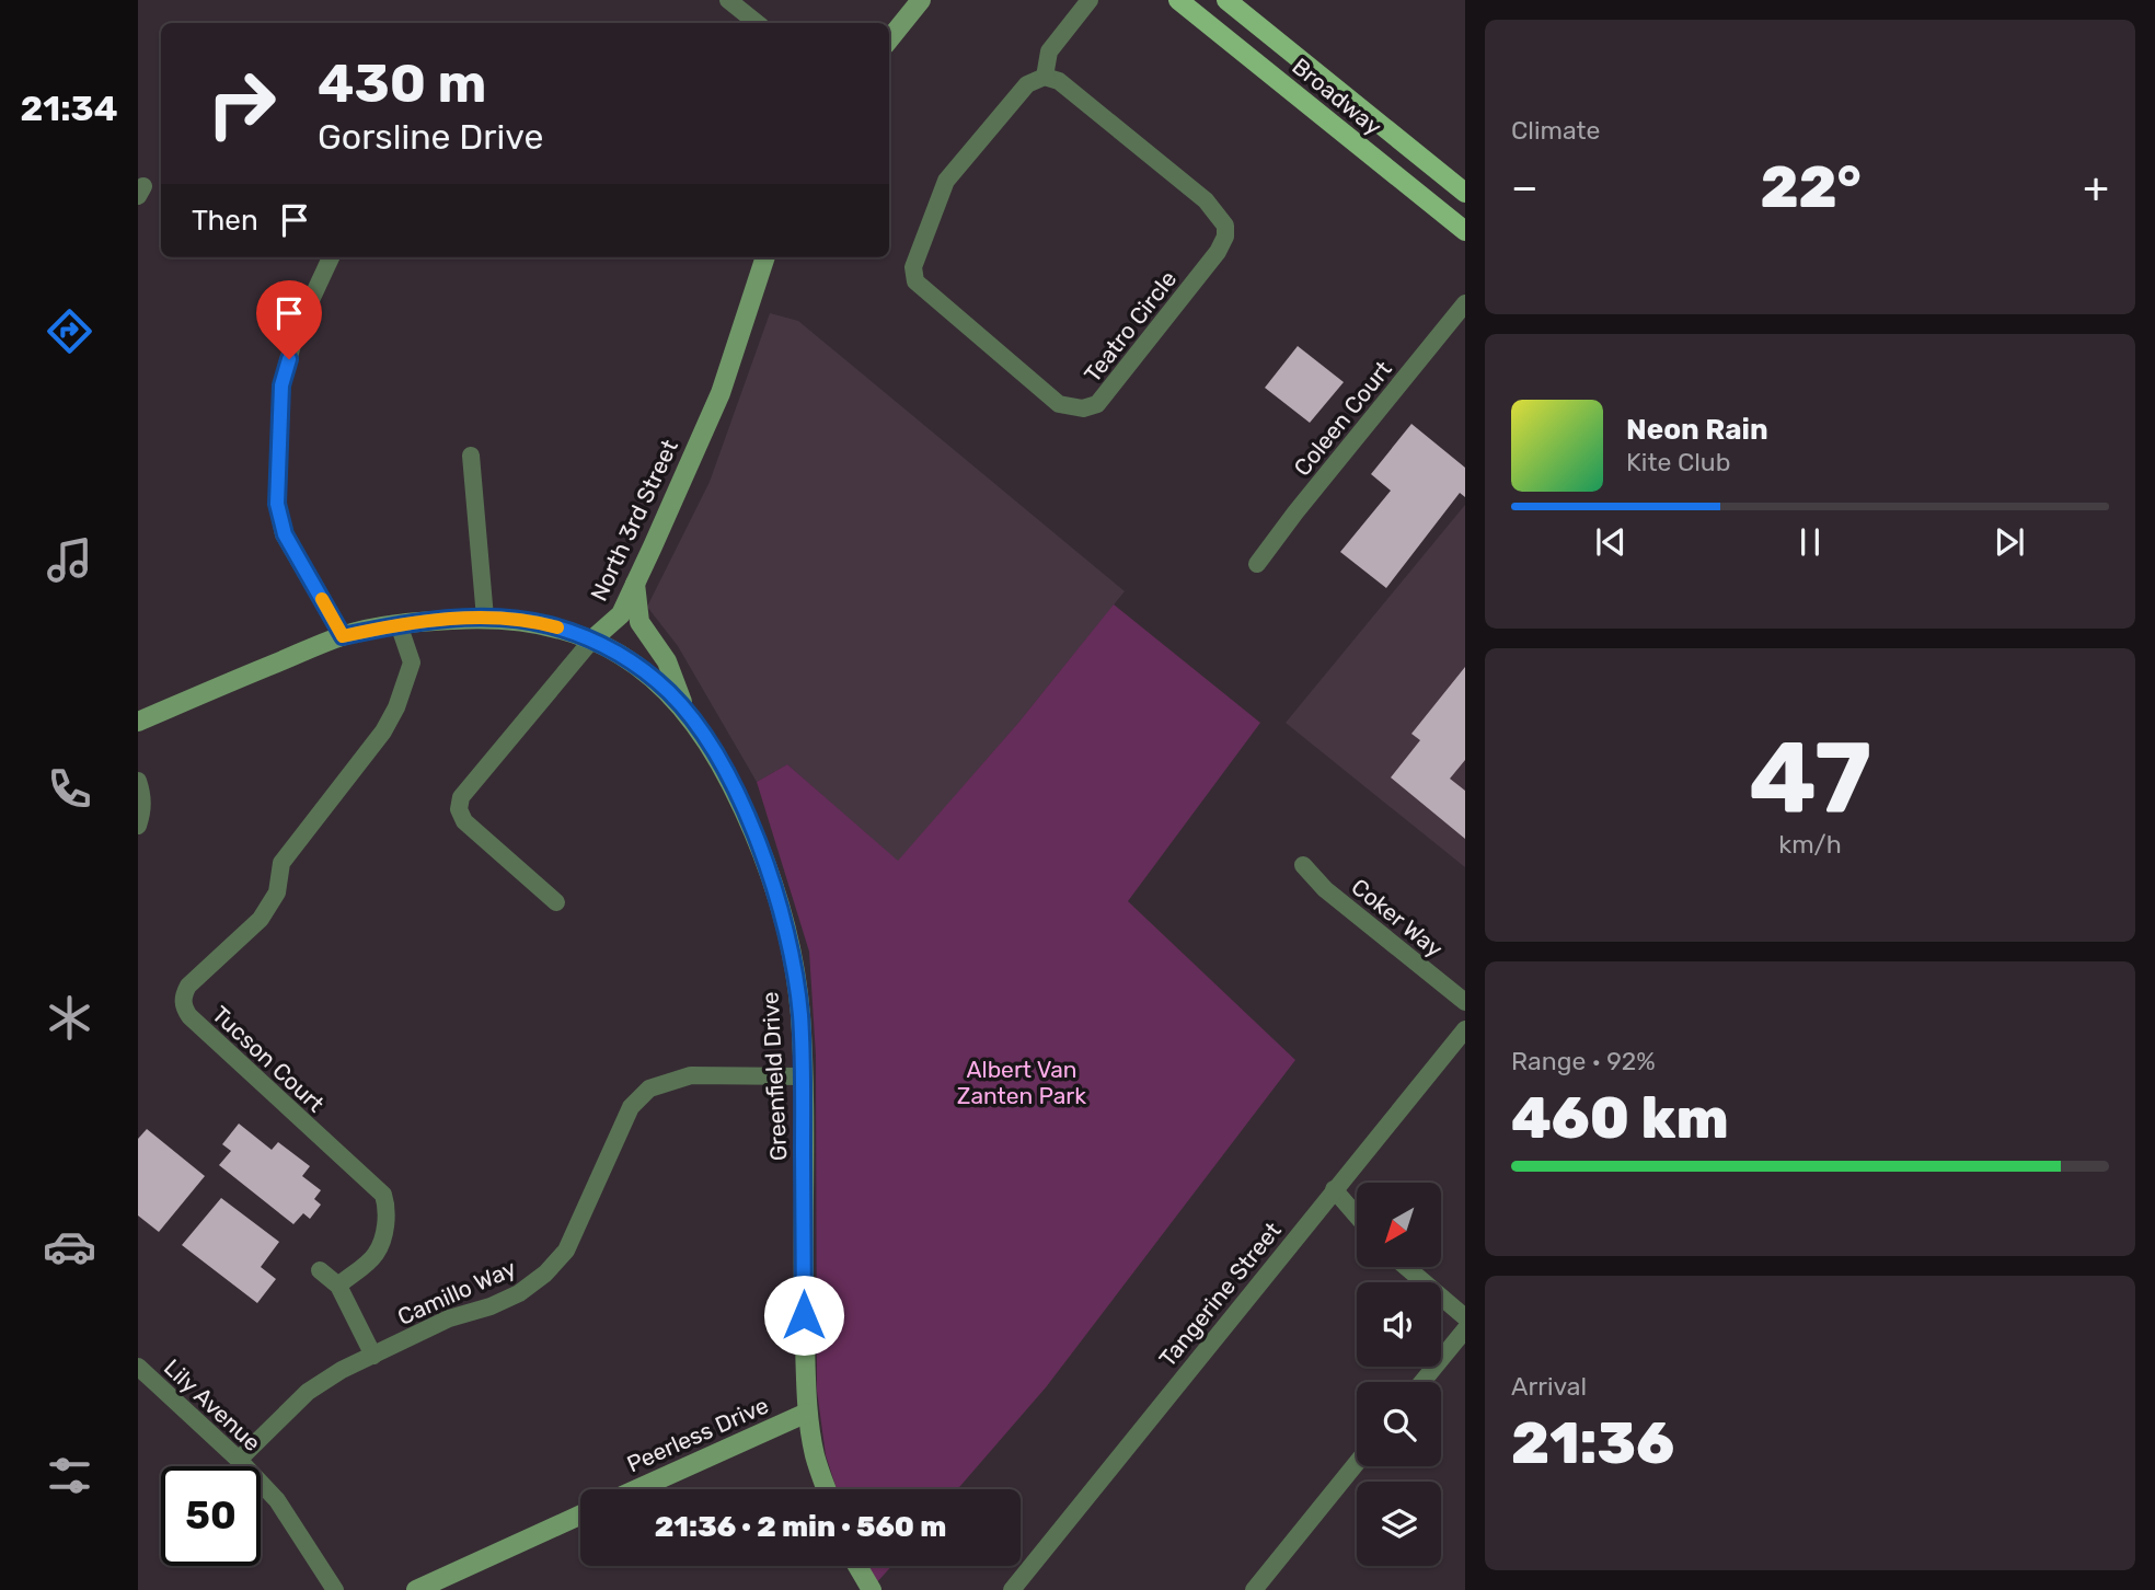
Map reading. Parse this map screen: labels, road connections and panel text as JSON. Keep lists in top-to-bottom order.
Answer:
{
  "streets": {
    "main road": [
      "Broadway",
      "North 3rd Street",
      "Greenfield Drive",
      "Peerless Drive"
    ],
    "street": [
      "Teatro Circle",
      "Coleen Court",
      "Coker Way",
      "Tucson Court",
      "Camillo Way",
      "Tangerine Street",
      "Lily Avenue"
    ]
  },
  "crossings": [
    ["North 3rd Street", "Greenfield Drive"],
    ["Tucson Court", "Greenfield Drive"],
    ["Greenfield Drive", "Camillo Way"],
    ["Greenfield Drive", "Peerless Drive"],
    ["Camillo Way", "Lily Avenue"]
  ],
  "parks": ["Albert Van Zanten Park"],
  "north": "bottom left",
  "page": {
    "tabs": "21:34",
    "tile": [
      "Climate",
      ["47", "km/h"],
      ["Range · 92%", "460 km"],
      ["Arrival", "21:36"]
    ],
    "turn": ["430 m", "Gorsline Drive"],
    "heat": ["−", "22°", "+"],
    "then": "Then",
    "song": ["Neon Rain", "Kite Club"],
    "limit": "50",
    "trip": "21:36 · 2 min · 560 m"
  }
}
